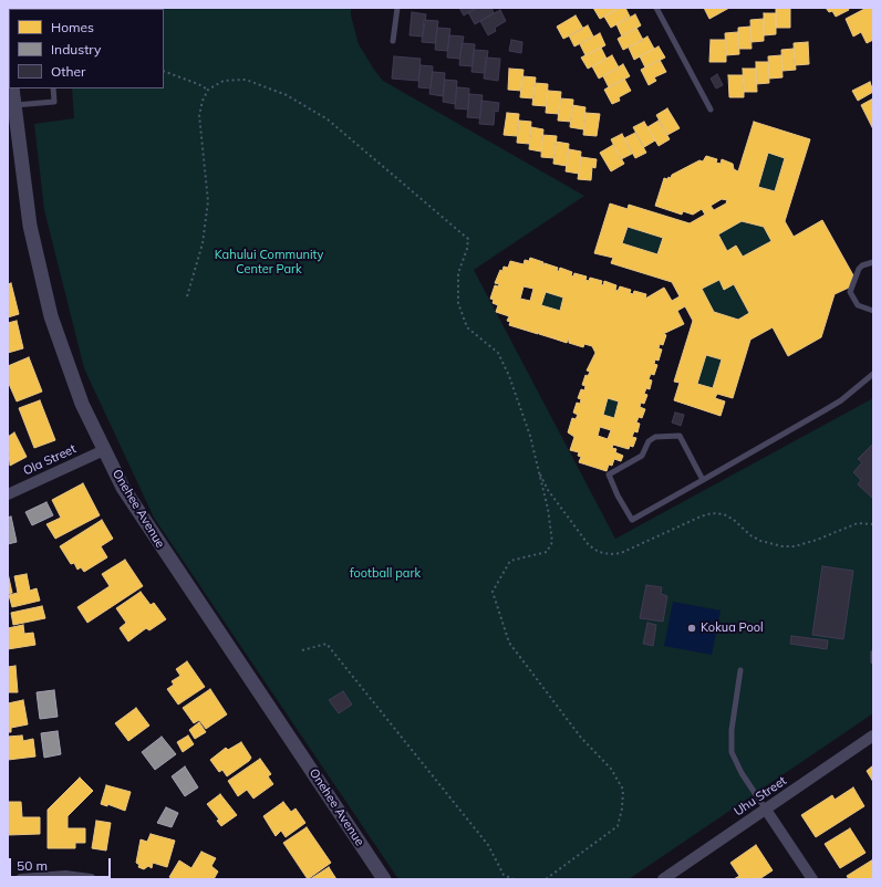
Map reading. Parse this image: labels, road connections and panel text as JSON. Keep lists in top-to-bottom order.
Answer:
{
  "streets": {
    "street": ["Ola Street", "Onehee Avenue", "Uhu Street"]
  },
  "crossings": [
    ["Ola Street", "Onehee Avenue"]
  ],
  "parks": ["Kahului Community Center Park", "football park"],
  "places": ["Kokua Pool"],
  "legend": ["Homes", "Industry", "Other"],
  "scale_bar": "50 m"
}
